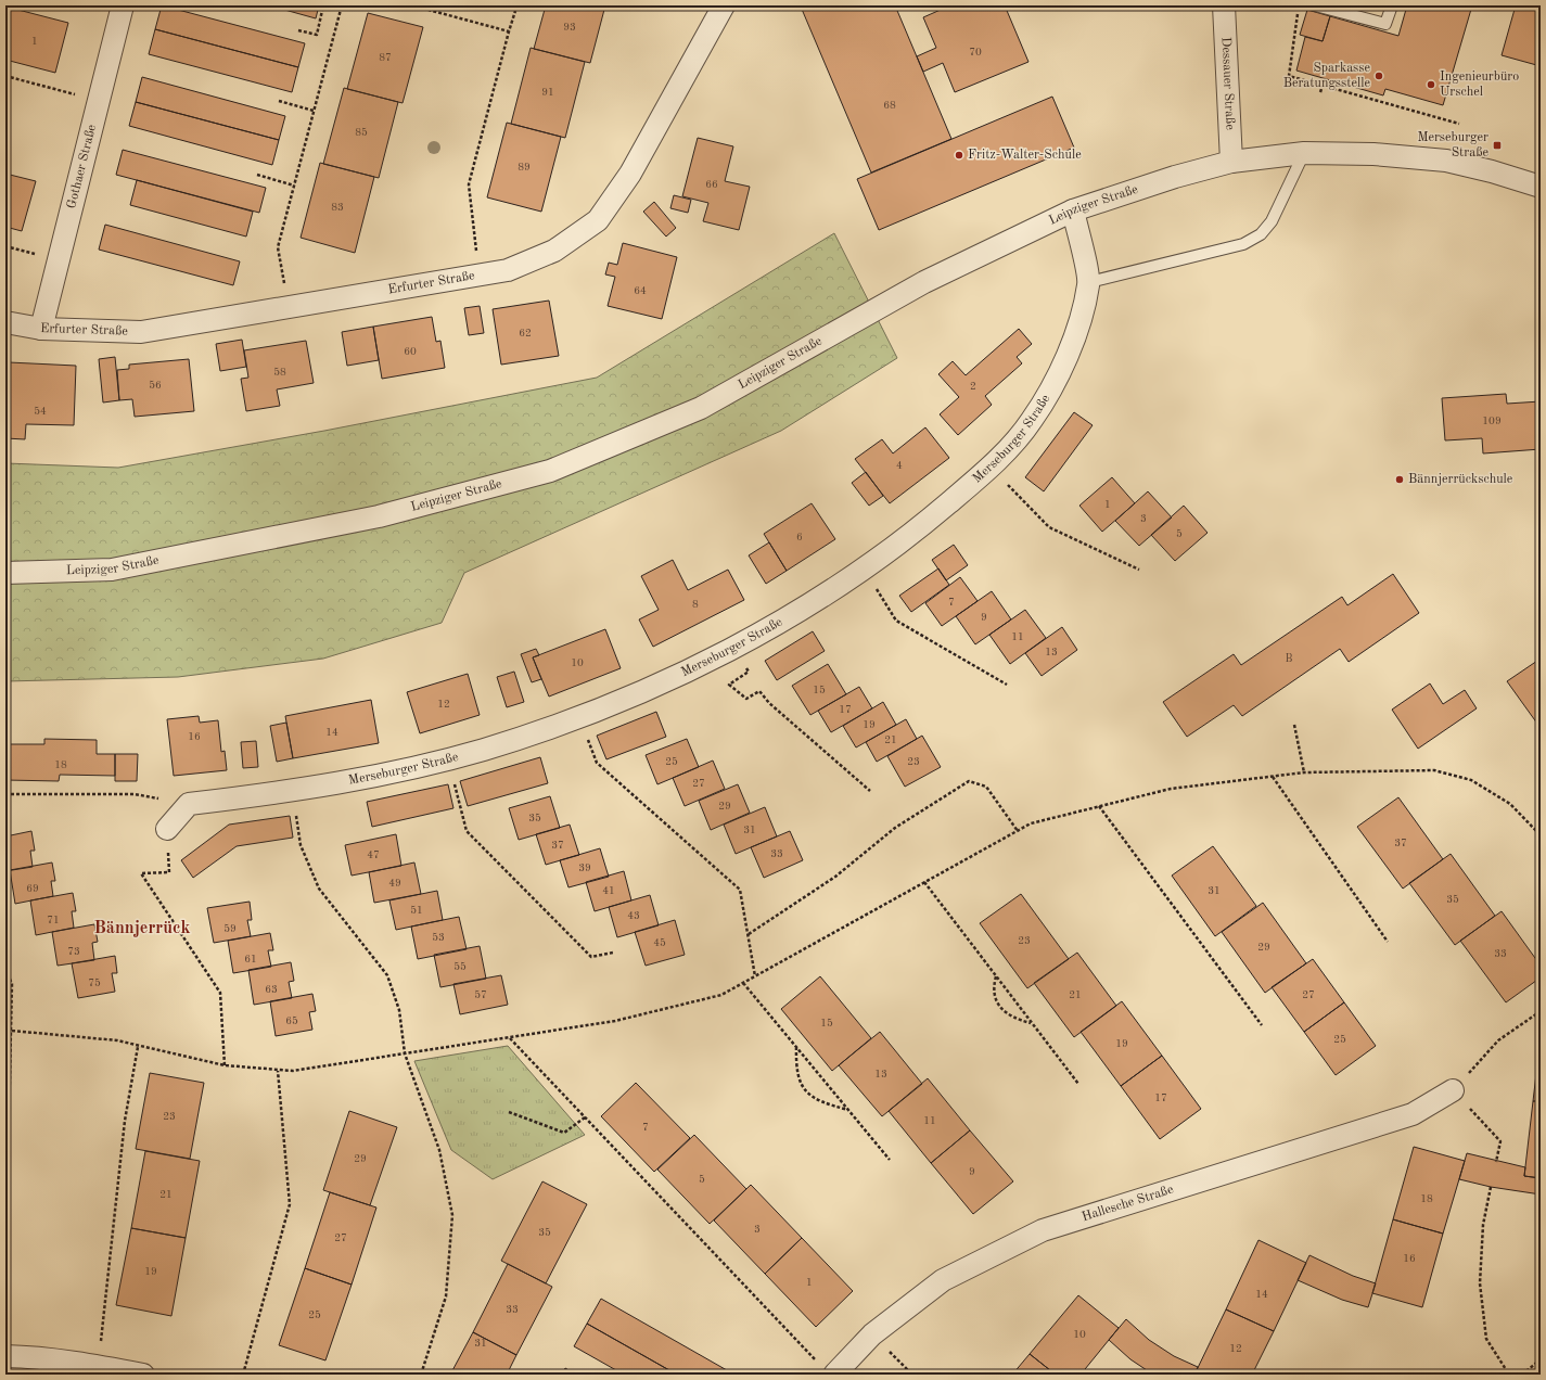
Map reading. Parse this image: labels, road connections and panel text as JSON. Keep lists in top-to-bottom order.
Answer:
{
  "streets": {
    "street": [
      "Dessauer Straße",
      "Gothaer Straße",
      "Leipziger Straße",
      "Erfurter Straße",
      "Merseburger Straße",
      "Hallesche Straße"
    ]
  },
  "crossings": [
    ["Dessauer Straße", "Leipziger Straße"],
    ["Gothaer Straße", "Erfurter Straße"],
    ["Leipziger Straße", "Merseburger Straße"]
  ],
  "districts": ["Bännjerrück"],
  "places": {
    "other": [
      "Sparkasse Beratungsstelle",
      "Ingenieurbüro Urschel",
      "Fritz-Walter-Schule",
      "Bännjerrückschule"
    ],
    "transit": ["Merseburger Straße"]
  },
  "house_numbers": [
    "93",
    "1",
    "70",
    "87",
    "91",
    "68",
    "85",
    "89",
    "66",
    "83",
    "64",
    "62",
    "60",
    "58",
    "56",
    "2",
    "54",
    "109",
    "4",
    "1",
    "3",
    "5",
    "6",
    "7",
    "8",
    "9",
    "11",
    "13",
    "B",
    "10",
    "15",
    "12",
    "17",
    "19",
    "14",
    "16",
    "21",
    "25",
    "23",
    "18",
    "27",
    "29",
    "35",
    "31",
    "37",
    "37",
    "33",
    "47",
    "39",
    "49",
    "69",
    "41",
    "31",
    "35",
    "51",
    "43",
    "71",
    "59",
    "53",
    "23",
    "45",
    "29",
    "73",
    "33",
    "61",
    "55",
    "75",
    "63",
    "57",
    "21",
    "27",
    "65",
    "15",
    "25",
    "19",
    "13",
    "17",
    "23",
    "11",
    "7",
    "29",
    "9",
    "5",
    "21",
    "18",
    "3",
    "35",
    "27",
    "16",
    "19",
    "1",
    "14",
    "33",
    "25",
    "10",
    "31",
    "12"
  ]
}
